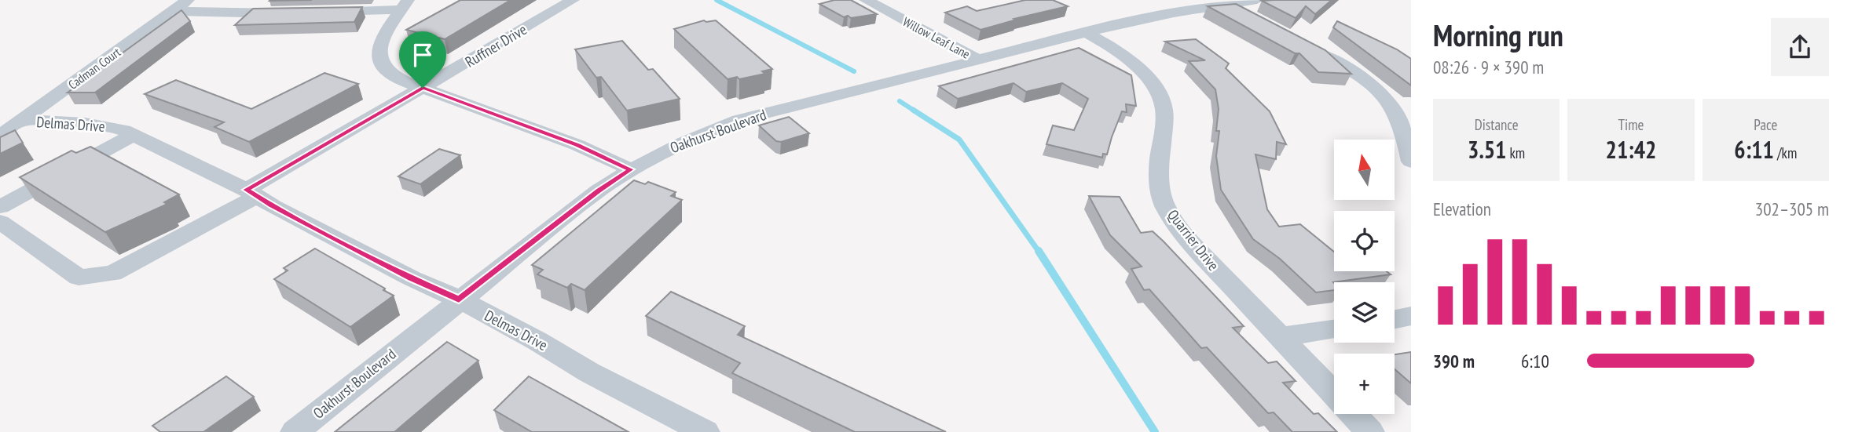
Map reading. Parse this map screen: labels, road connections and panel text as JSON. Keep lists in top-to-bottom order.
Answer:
{
  "streets": {
    "street": [
      "Willow Leaf Lane",
      "Ruffner Drive",
      "Cadman Court",
      "Delmas Drive",
      "Oakhurst Boulevard",
      "Quarrier Drive"
    ]
  },
  "crossings": [
    ["Willow Leaf Lane", "Oakhurst Boulevard"],
    ["Ruffner Drive", "Delmas Drive"],
    ["Cadman Court", "Delmas Drive"],
    ["Delmas Drive", "Oakhurst Boulevard"],
    ["Oakhurst Boulevard", "Quarrier Drive"]
  ],
  "north": "top",
  "page": {
    "heading": ["Morning run", "08:26 · 9 × 390 m"],
    "stats": [
      ["Distance", "3.51 km"],
      ["Time", "21:42"],
      ["Pace", "6:11 /km"]
    ],
    "map_buttons": "+",
    "chart": ["Elevation", "302–305 m"],
    "list": [
      {
        "name": "390 m",
        "note": "6:10"
      }
    ]
  }
}
